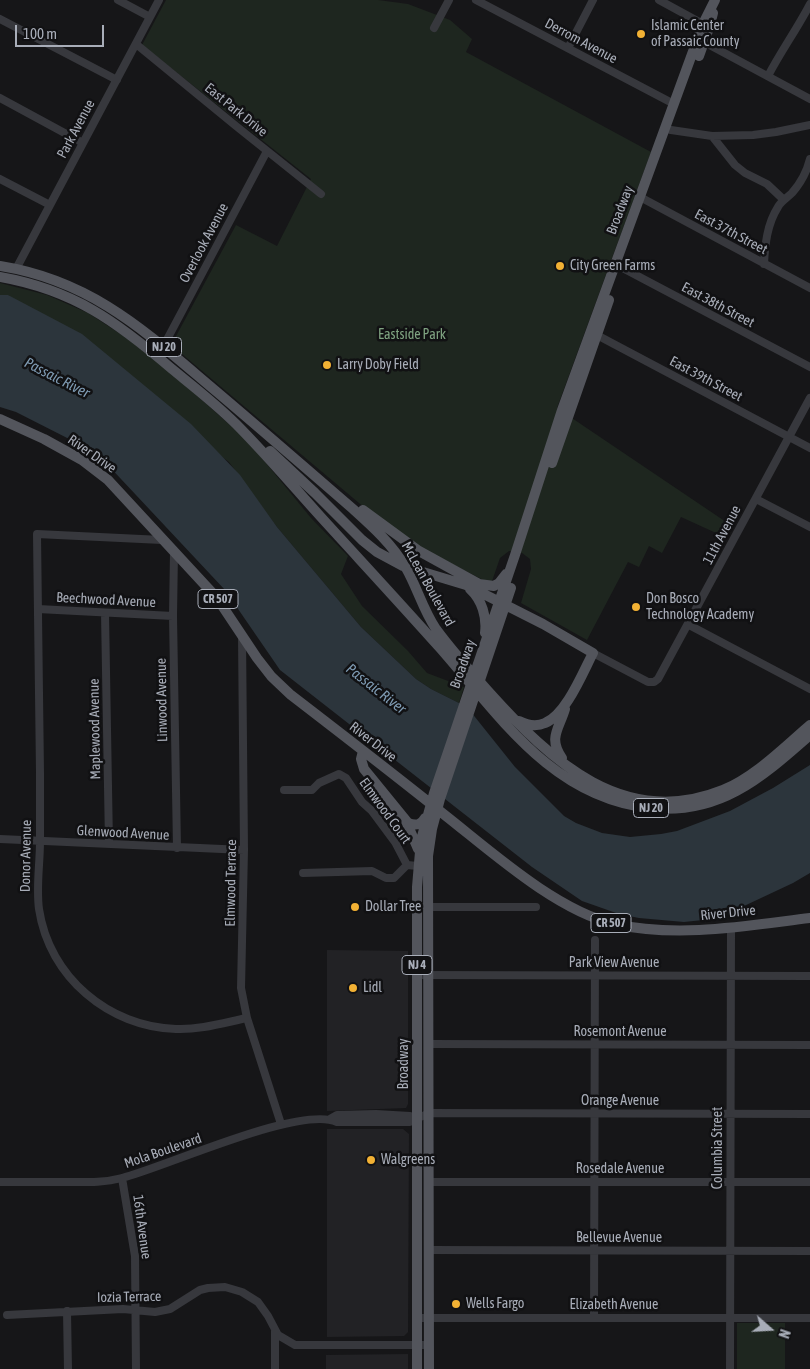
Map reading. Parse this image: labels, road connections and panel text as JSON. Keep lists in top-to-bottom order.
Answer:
{
  "streets": {
    "main road": [
      "Broadway",
      "NJ 20",
      "River Drive",
      "McLean Boulevard",
      "CR 507",
      "NJ 4"
    ],
    "street": [
      "Derrom Avenue",
      "East Park Drive",
      "Park Avenue",
      "East 37th Street",
      "Overlook Avenue",
      "East 38th Street",
      "East 39th Street",
      "11th Avenue",
      "Beechwood Avenue",
      "Linwood Avenue",
      "Maplewood Avenue",
      "Elmwood Court",
      "Glenwood Avenue",
      "Donor Avenue",
      "Elmwood Terrace",
      "Park View Avenue",
      "Rosemont Avenue",
      "Orange Avenue",
      "Columbia Street",
      "Mola Boulevard",
      "Rosedale Avenue",
      "16th Avenue",
      "Bellevue Avenue",
      "Iozia Terrace",
      "Elizabeth Avenue"
    ]
  },
  "crossings": [
    ["Derrom Avenue", "Broadway"],
    ["East Park Drive", "Park Avenue"],
    ["East Park Drive", "Overlook Avenue"],
    ["Park Avenue", "McLean Boulevard"],
    ["Broadway", "East 37th Street"],
    ["Broadway", "East 38th Street"],
    ["Broadway", "East 39th Street"],
    ["Broadway", "Elmwood Court"],
    ["Broadway", "Park View Avenue"],
    ["Broadway", "Rosemont Avenue"],
    ["Broadway", "Orange Avenue"],
    ["Broadway", "Mola Boulevard"],
    ["Broadway", "Rosedale Avenue"],
    ["Broadway", "Bellevue Avenue"],
    ["Broadway", "Iozia Terrace"],
    ["Broadway", "Elizabeth Avenue"],
    ["Overlook Avenue", "McLean Boulevard"],
    ["East 39th Street", "11th Avenue"],
    ["River Drive", "Linwood Avenue"],
    ["River Drive", "Donor Avenue"],
    ["River Drive", "Elmwood Terrace"],
    ["River Drive", "Columbia Street"],
    ["Beechwood Avenue", "Linwood Avenue"],
    ["Beechwood Avenue", "Maplewood Avenue"],
    ["Beechwood Avenue", "Donor Avenue"],
    ["Linwood Avenue", "Glenwood Avenue"],
    ["Maplewood Avenue", "Glenwood Avenue"],
    ["Glenwood Avenue", "Donor Avenue"],
    ["Glenwood Avenue", "Elmwood Terrace"],
    ["Donor Avenue", "Elmwood Terrace"],
    ["Elmwood Terrace", "Mola Boulevard"],
    ["Park View Avenue", "Columbia Street"],
    ["Rosemont Avenue", "Columbia Street"],
    ["Orange Avenue", "Columbia Street"],
    ["Columbia Street", "Rosedale Avenue"],
    ["Columbia Street", "Bellevue Avenue"],
    ["Columbia Street", "Elizabeth Avenue"],
    ["Mola Boulevard", "16th Avenue"],
    ["16th Avenue", "Iozia Terrace"]
  ],
  "water": ["Passaic River"],
  "parks": ["Eastside Park"],
  "places": [
    "Islamic Center of Passaic County",
    "City Green Farms",
    "Larry Doby Field",
    "Don Bosco Technology Academy",
    "Dollar Tree",
    "Lidl",
    "Walgreens",
    "Wells Fargo"
  ],
  "scale_bar": "100 m",
  "north": "right"
}
